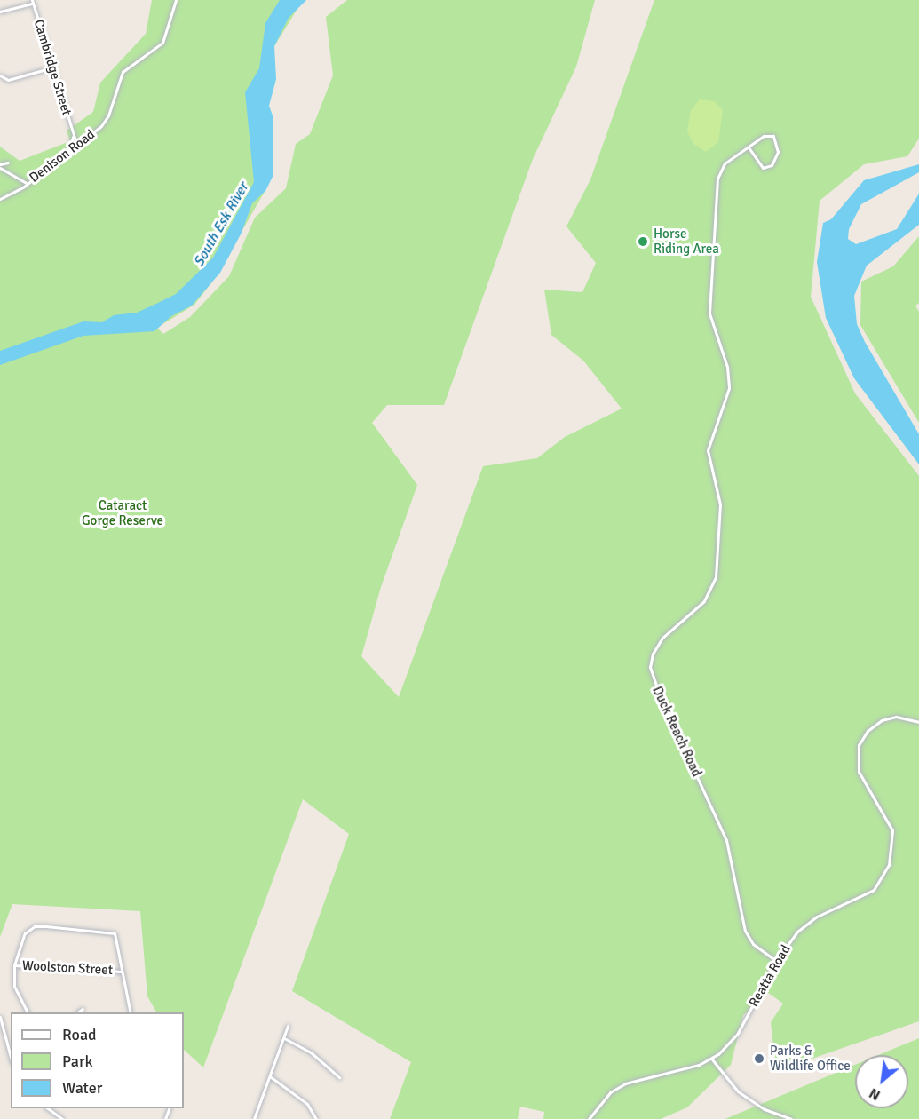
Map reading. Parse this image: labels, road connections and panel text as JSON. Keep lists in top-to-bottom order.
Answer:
{
  "streets": {
    "street": [
      "Cambridge Street",
      "Denison Road",
      "Duck Reach Road",
      "Woolston Street",
      "Reatta Road"
    ]
  },
  "crossings": [
    ["Cambridge Street", "Denison Road"],
    ["Duck Reach Road", "Reatta Road"]
  ],
  "water": ["South Esk River"],
  "parks": ["Cataract Gorge Reserve"],
  "places": ["Horse Riding Area", "Parks & Wildlife Office"],
  "legend": ["Road", "Park", "Water"],
  "north": "bottom left"
}
